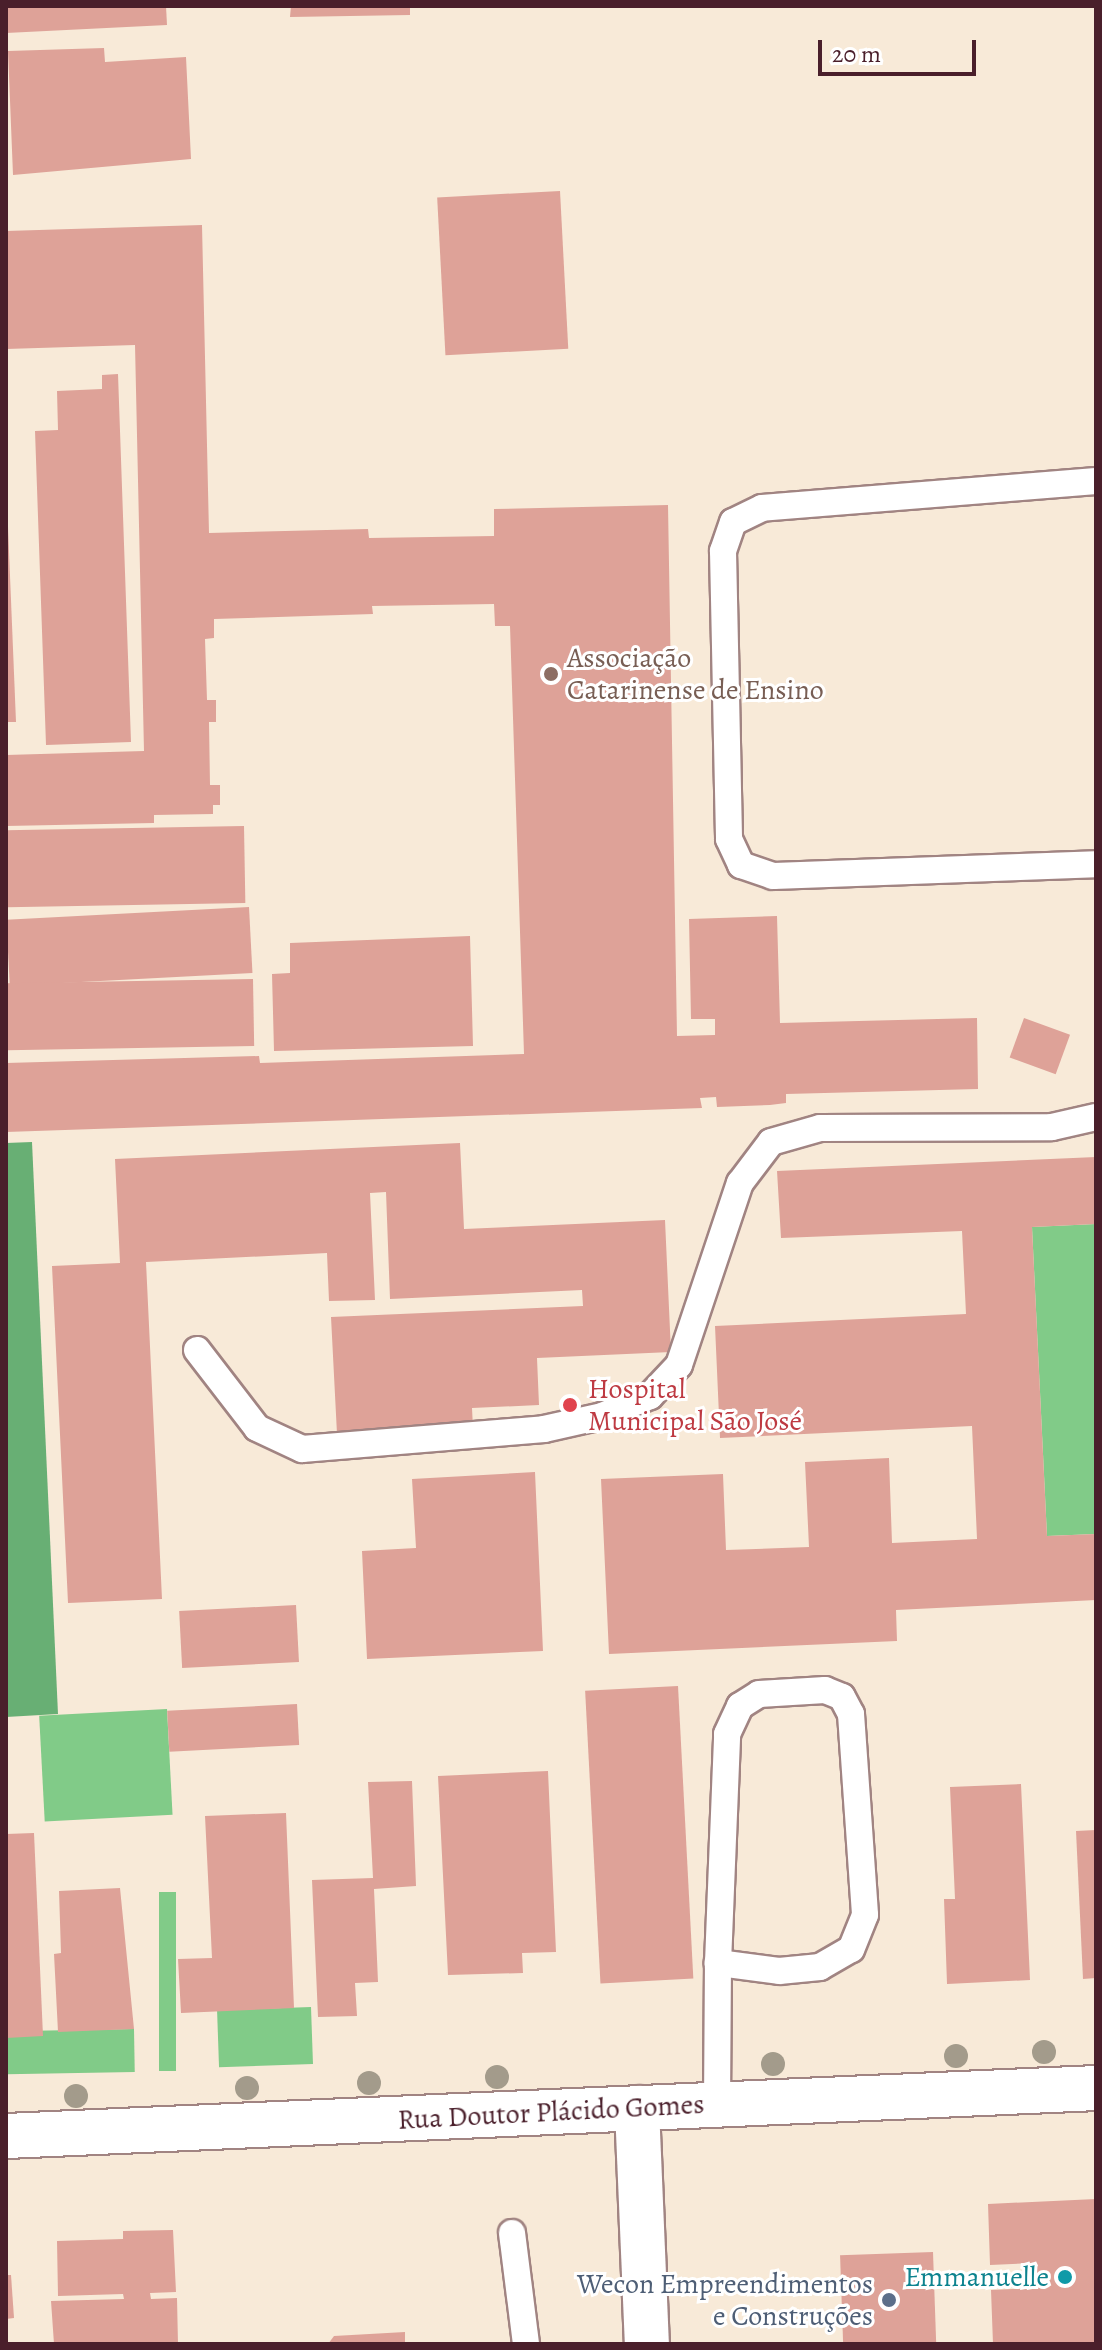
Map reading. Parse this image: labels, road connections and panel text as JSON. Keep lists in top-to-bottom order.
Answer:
{
  "streets": {
    "street": ["Rua Doutor Plácido Gomes"]
  },
  "places": [
    "Associação Catarinense de Ensino",
    "Hospital Municipal São José",
    "Emmanuelle",
    "Wecon Empreendimentos e Construções"
  ],
  "scale_bar": "20 m"
}
